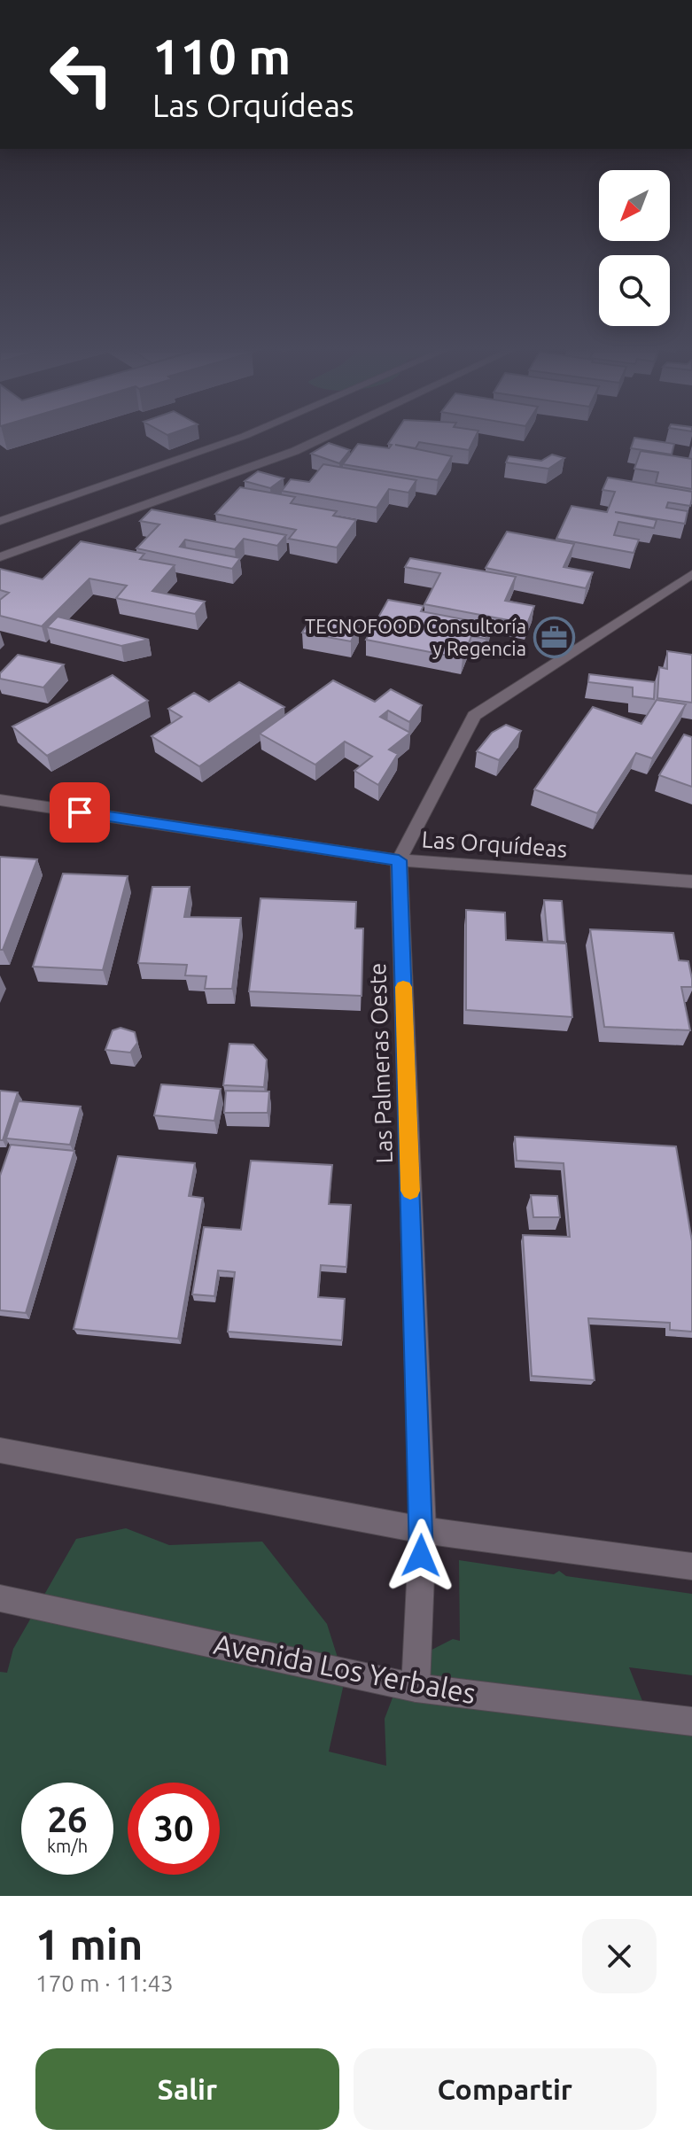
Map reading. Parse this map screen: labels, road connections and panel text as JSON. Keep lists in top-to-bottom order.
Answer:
{
  "streets": {
    "street": ["Las Orquídeas", "Las Palmeras Oeste", "Avenida Los Yerbales"]
  },
  "crossings": [
    ["Las Orquídeas", "Las Palmeras Oeste"],
    ["Las Palmeras Oeste", "Avenida Los Yerbales"]
  ],
  "places": {
    "office": ["TECNOFOOD Consultoría y Regencia"]
  },
  "north": "bottom left",
  "page": {
    "turn": ["110 m", "Las Orquídeas"],
    "speed": "26 km/h",
    "limit": "30",
    "heading": ["1 min", "170 m · 11:43"],
    "buttons": ["Salir", "Compartir"]
  }
}
